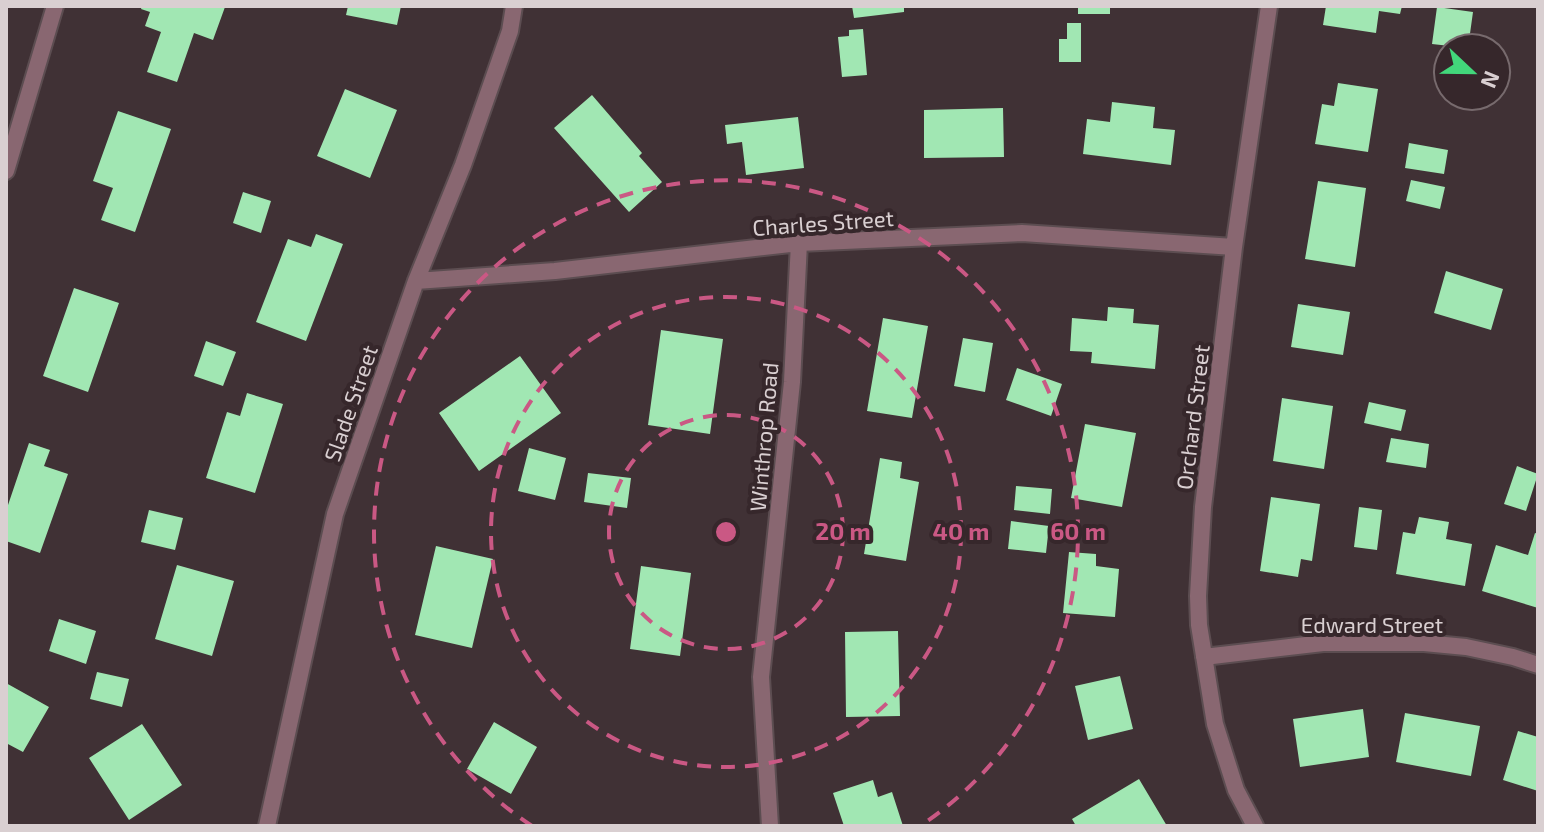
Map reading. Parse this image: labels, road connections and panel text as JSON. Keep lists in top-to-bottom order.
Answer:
{
  "streets": {
    "street": [
      "Charles Street",
      "Slade Street",
      "Orchard Street",
      "Winthrop Road",
      "Edward Street"
    ]
  },
  "crossings": [
    ["Charles Street", "Slade Street"],
    ["Charles Street", "Orchard Street"],
    ["Charles Street", "Winthrop Road"],
    ["Orchard Street", "Edward Street"]
  ],
  "north": "right",
  "rings": ["20 m", "40 m", "60 m"]
}
